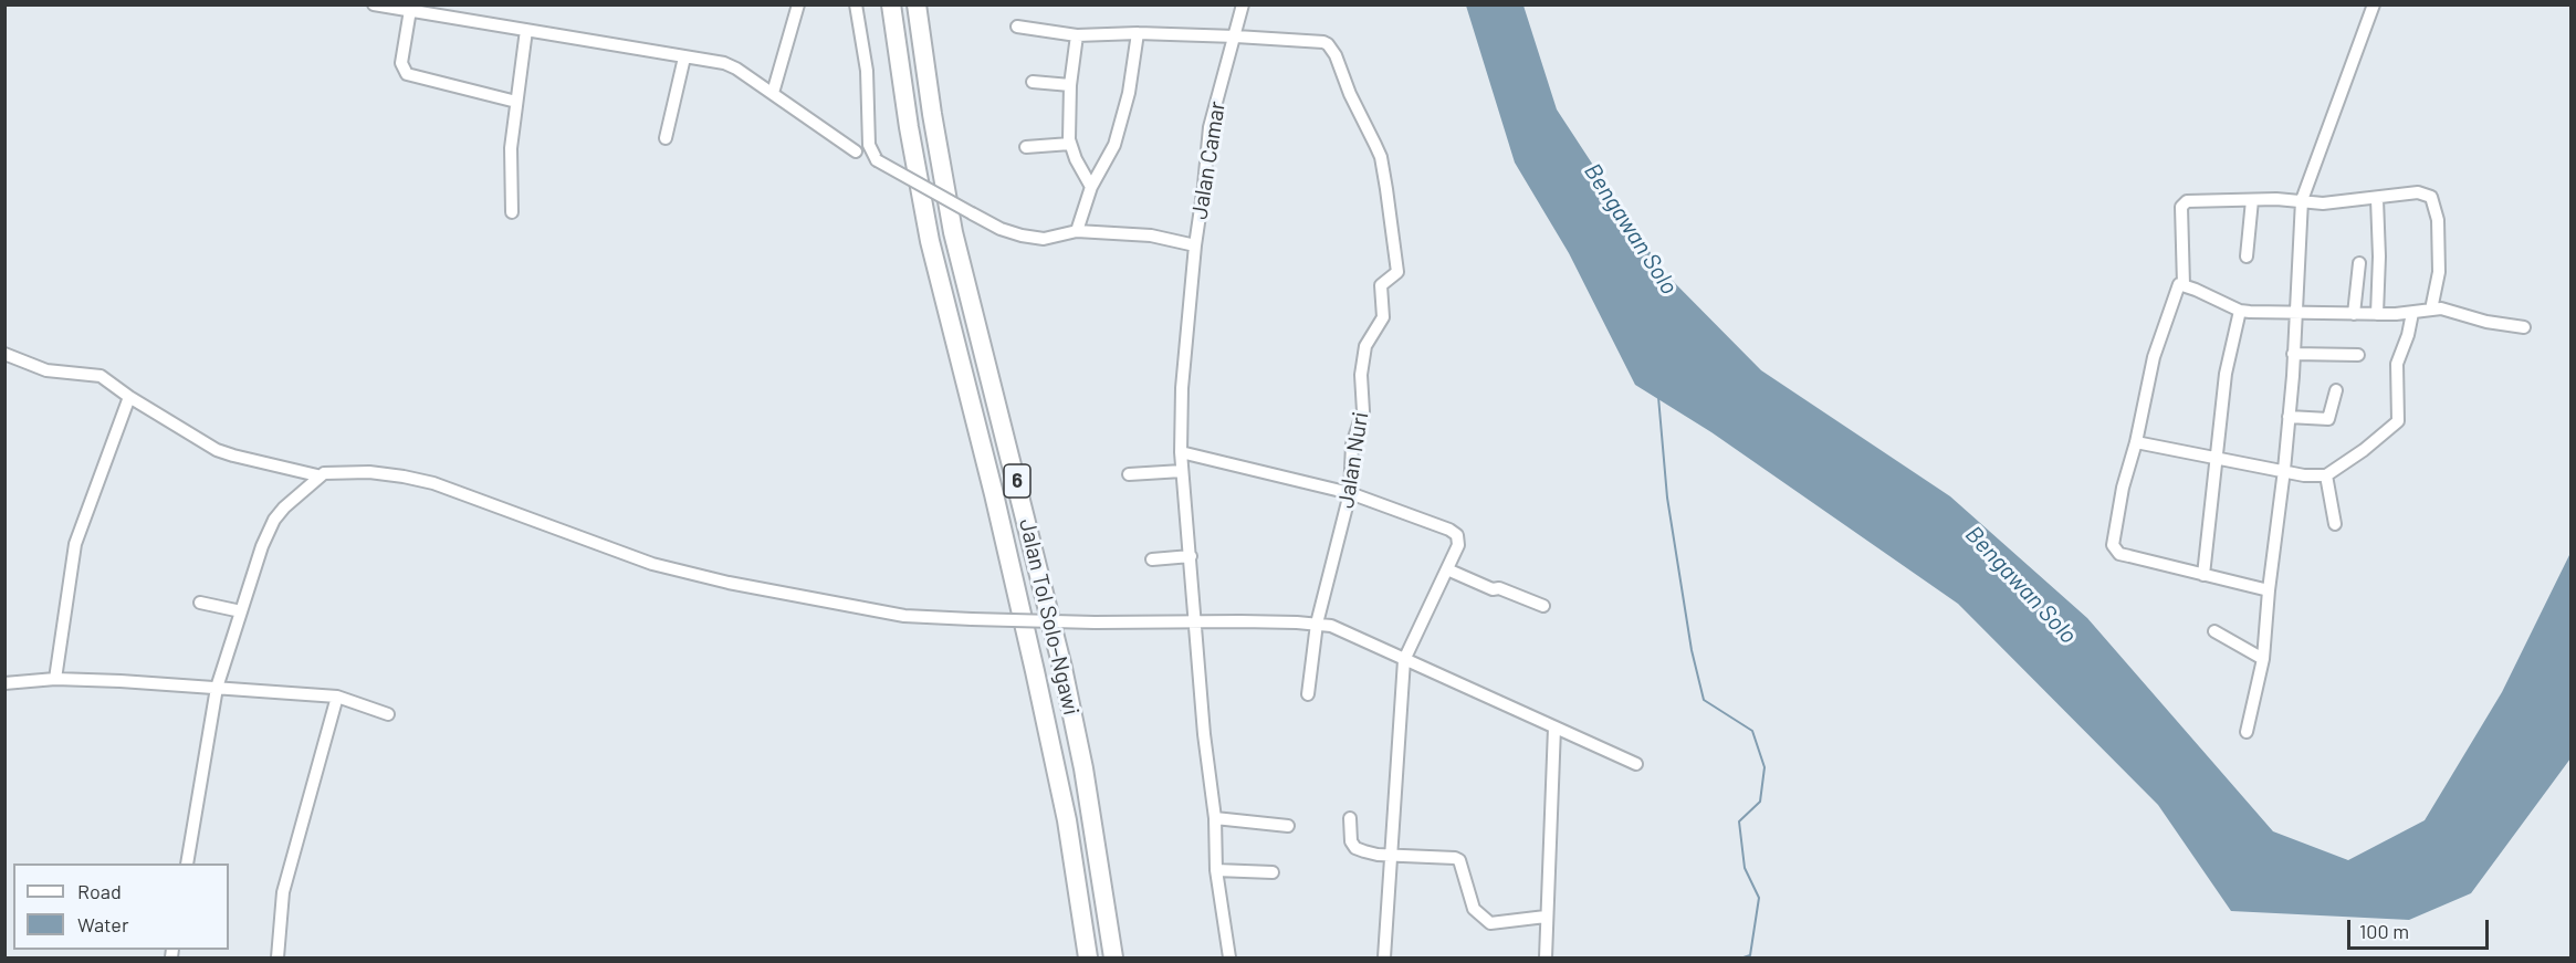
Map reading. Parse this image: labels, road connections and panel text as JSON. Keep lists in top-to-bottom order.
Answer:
{
  "streets": {
    "highway": ["6", "Jalan Tol Solo–Ngawi"],
    "street": ["Jalan Camar", "Jalan Nuri"]
  },
  "crossings": [
    ["Jalan Camar", "Jalan Nuri"]
  ],
  "water": ["Bengawan Solo"],
  "legend": ["Road", "Water"],
  "scale_bar": "100 m"
}
